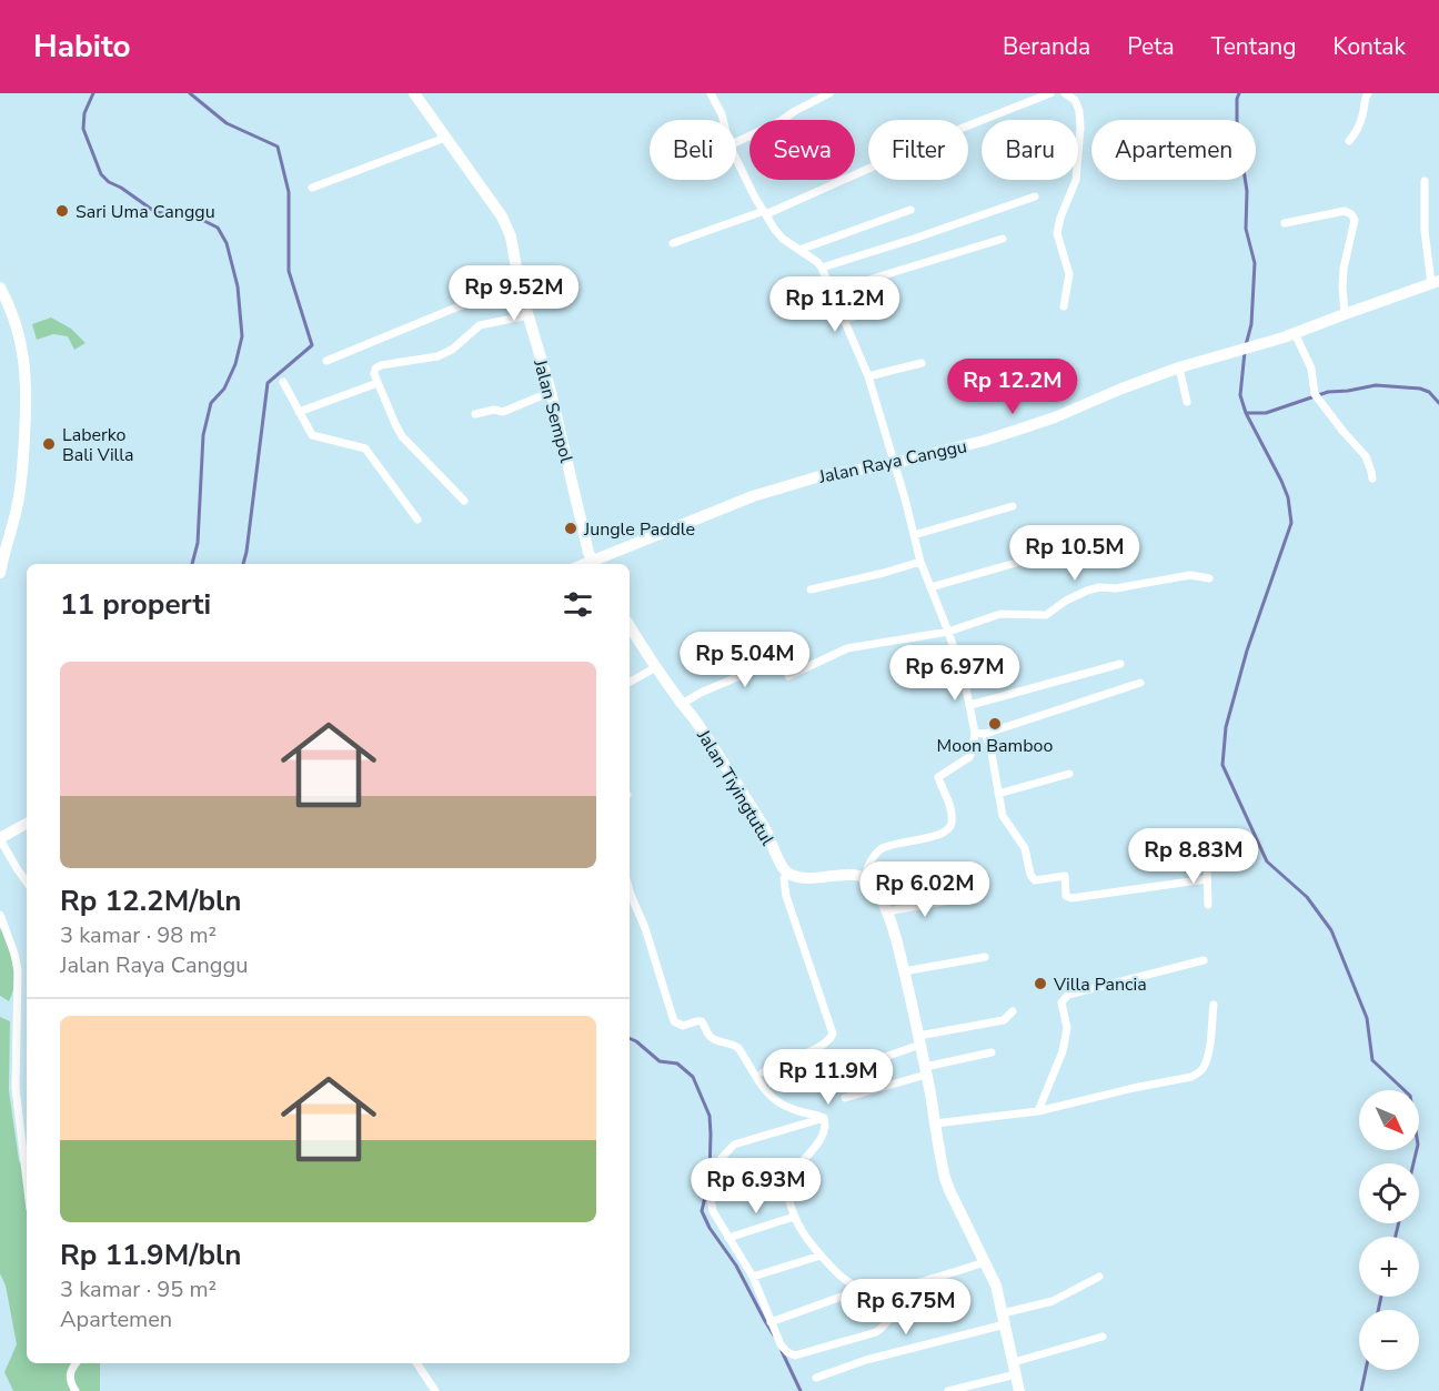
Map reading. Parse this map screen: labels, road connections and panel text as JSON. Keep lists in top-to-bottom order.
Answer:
{
  "streets": {
    "street": ["Jalan Sempol", "Jalan Raya Canggu", "Jalan Tiyingtutul"]
  },
  "crossings": [
    ["Jalan Sempol", "Jalan Raya Canggu"]
  ],
  "places": [
    "Sari Uma Canggu",
    "Laberko Bali Villa",
    "Jungle Paddle",
    "Moon Bamboo",
    "Villa Pancia"
  ],
  "north": "bottom right",
  "page": {
    "header": "Habito",
    "nav": [
      "Beranda",
      "Peta",
      "Tentang",
      "Kontak"
    ],
    "chip": [
      "Beli",
      "Sewa",
      "Filter",
      "Baru",
      "Apartemen"
    ],
    "price": [
      "Rp 9.52M",
      "Rp 11.2M",
      "Rp 12.2M",
      "Rp 10.5M",
      "Rp 5.04M",
      "Rp 6.97M",
      "Rp 8.83M",
      "Rp 6.02M",
      "Rp 11.9M",
      "Rp 6.93M",
      "Rp 6.75M"
    ],
    "heading": "11 properti",
    "list": [
      {
        "name": "Rp 12.2M/bln",
        "note": "3 kamar · 98 m² · Jalan Raya Canggu"
      },
      {
        "name": "Rp 11.9M/bln",
        "note": "3 kamar · 95 m² · Apartemen"
      }
    ],
    "map_buttons": ["+", "−"]
  }
}
